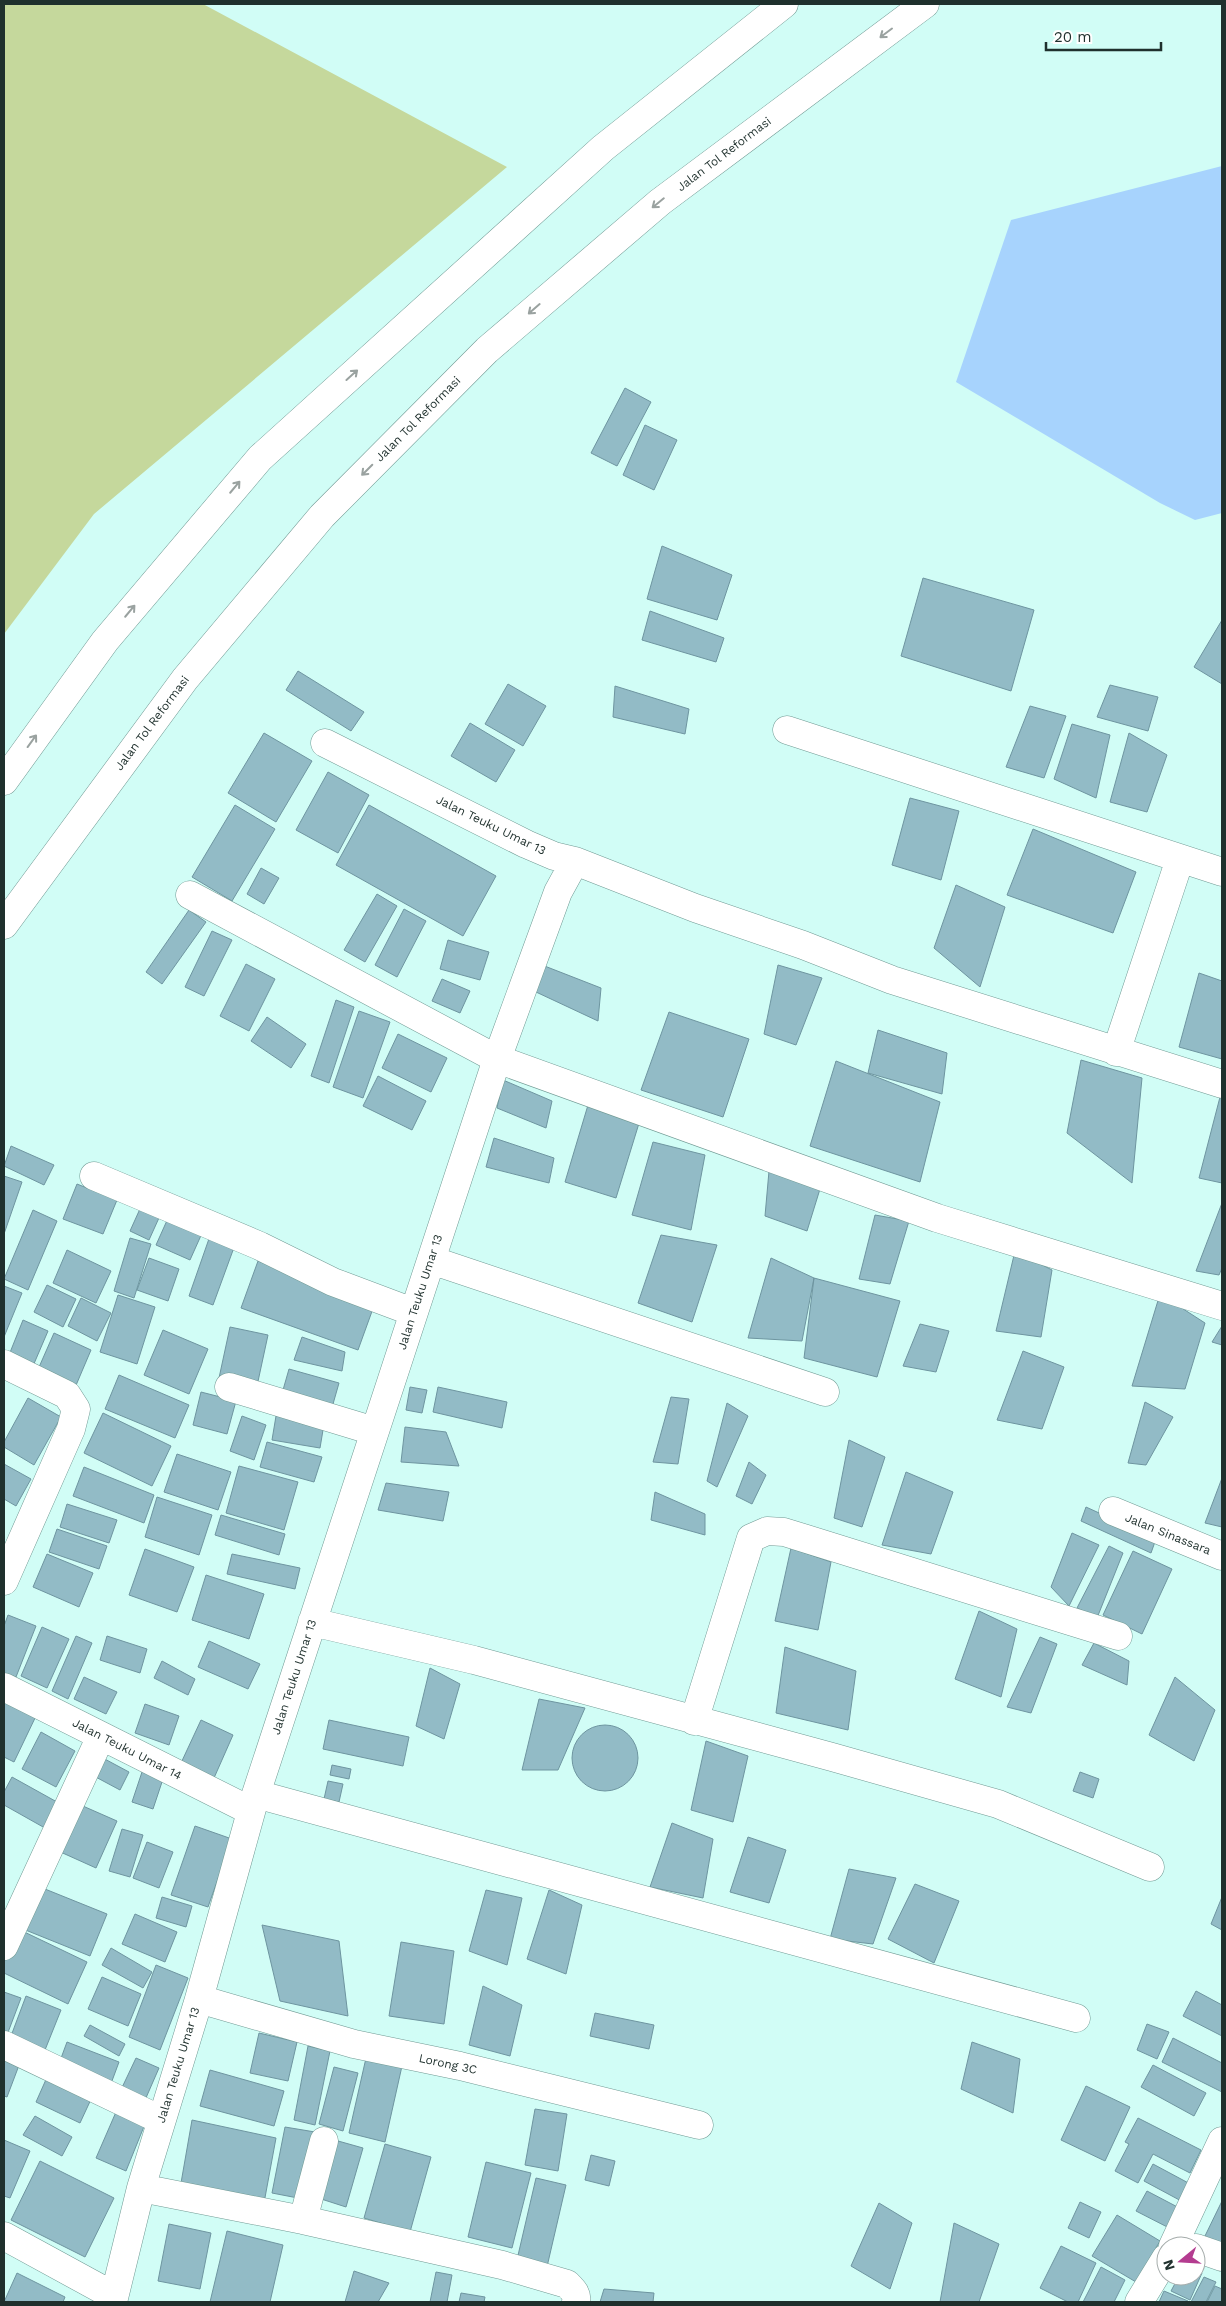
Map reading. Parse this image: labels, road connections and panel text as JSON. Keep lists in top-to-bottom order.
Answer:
{
  "streets": {
    "main road": [
      "Jalan Tol Reformasi",
      "Jalan Teuku Umar 13",
      "Jalan Sinassara",
      "Jalan Teuku Umar 14",
      "Lorong 3C"
    ]
  },
  "crossings": [
    ["Jalan Teuku Umar 13", "Jalan Teuku Umar 14"],
    ["Jalan Teuku Umar 13", "Lorong 3C"]
  ],
  "scale_bar": "20 m",
  "north": "left"
}
